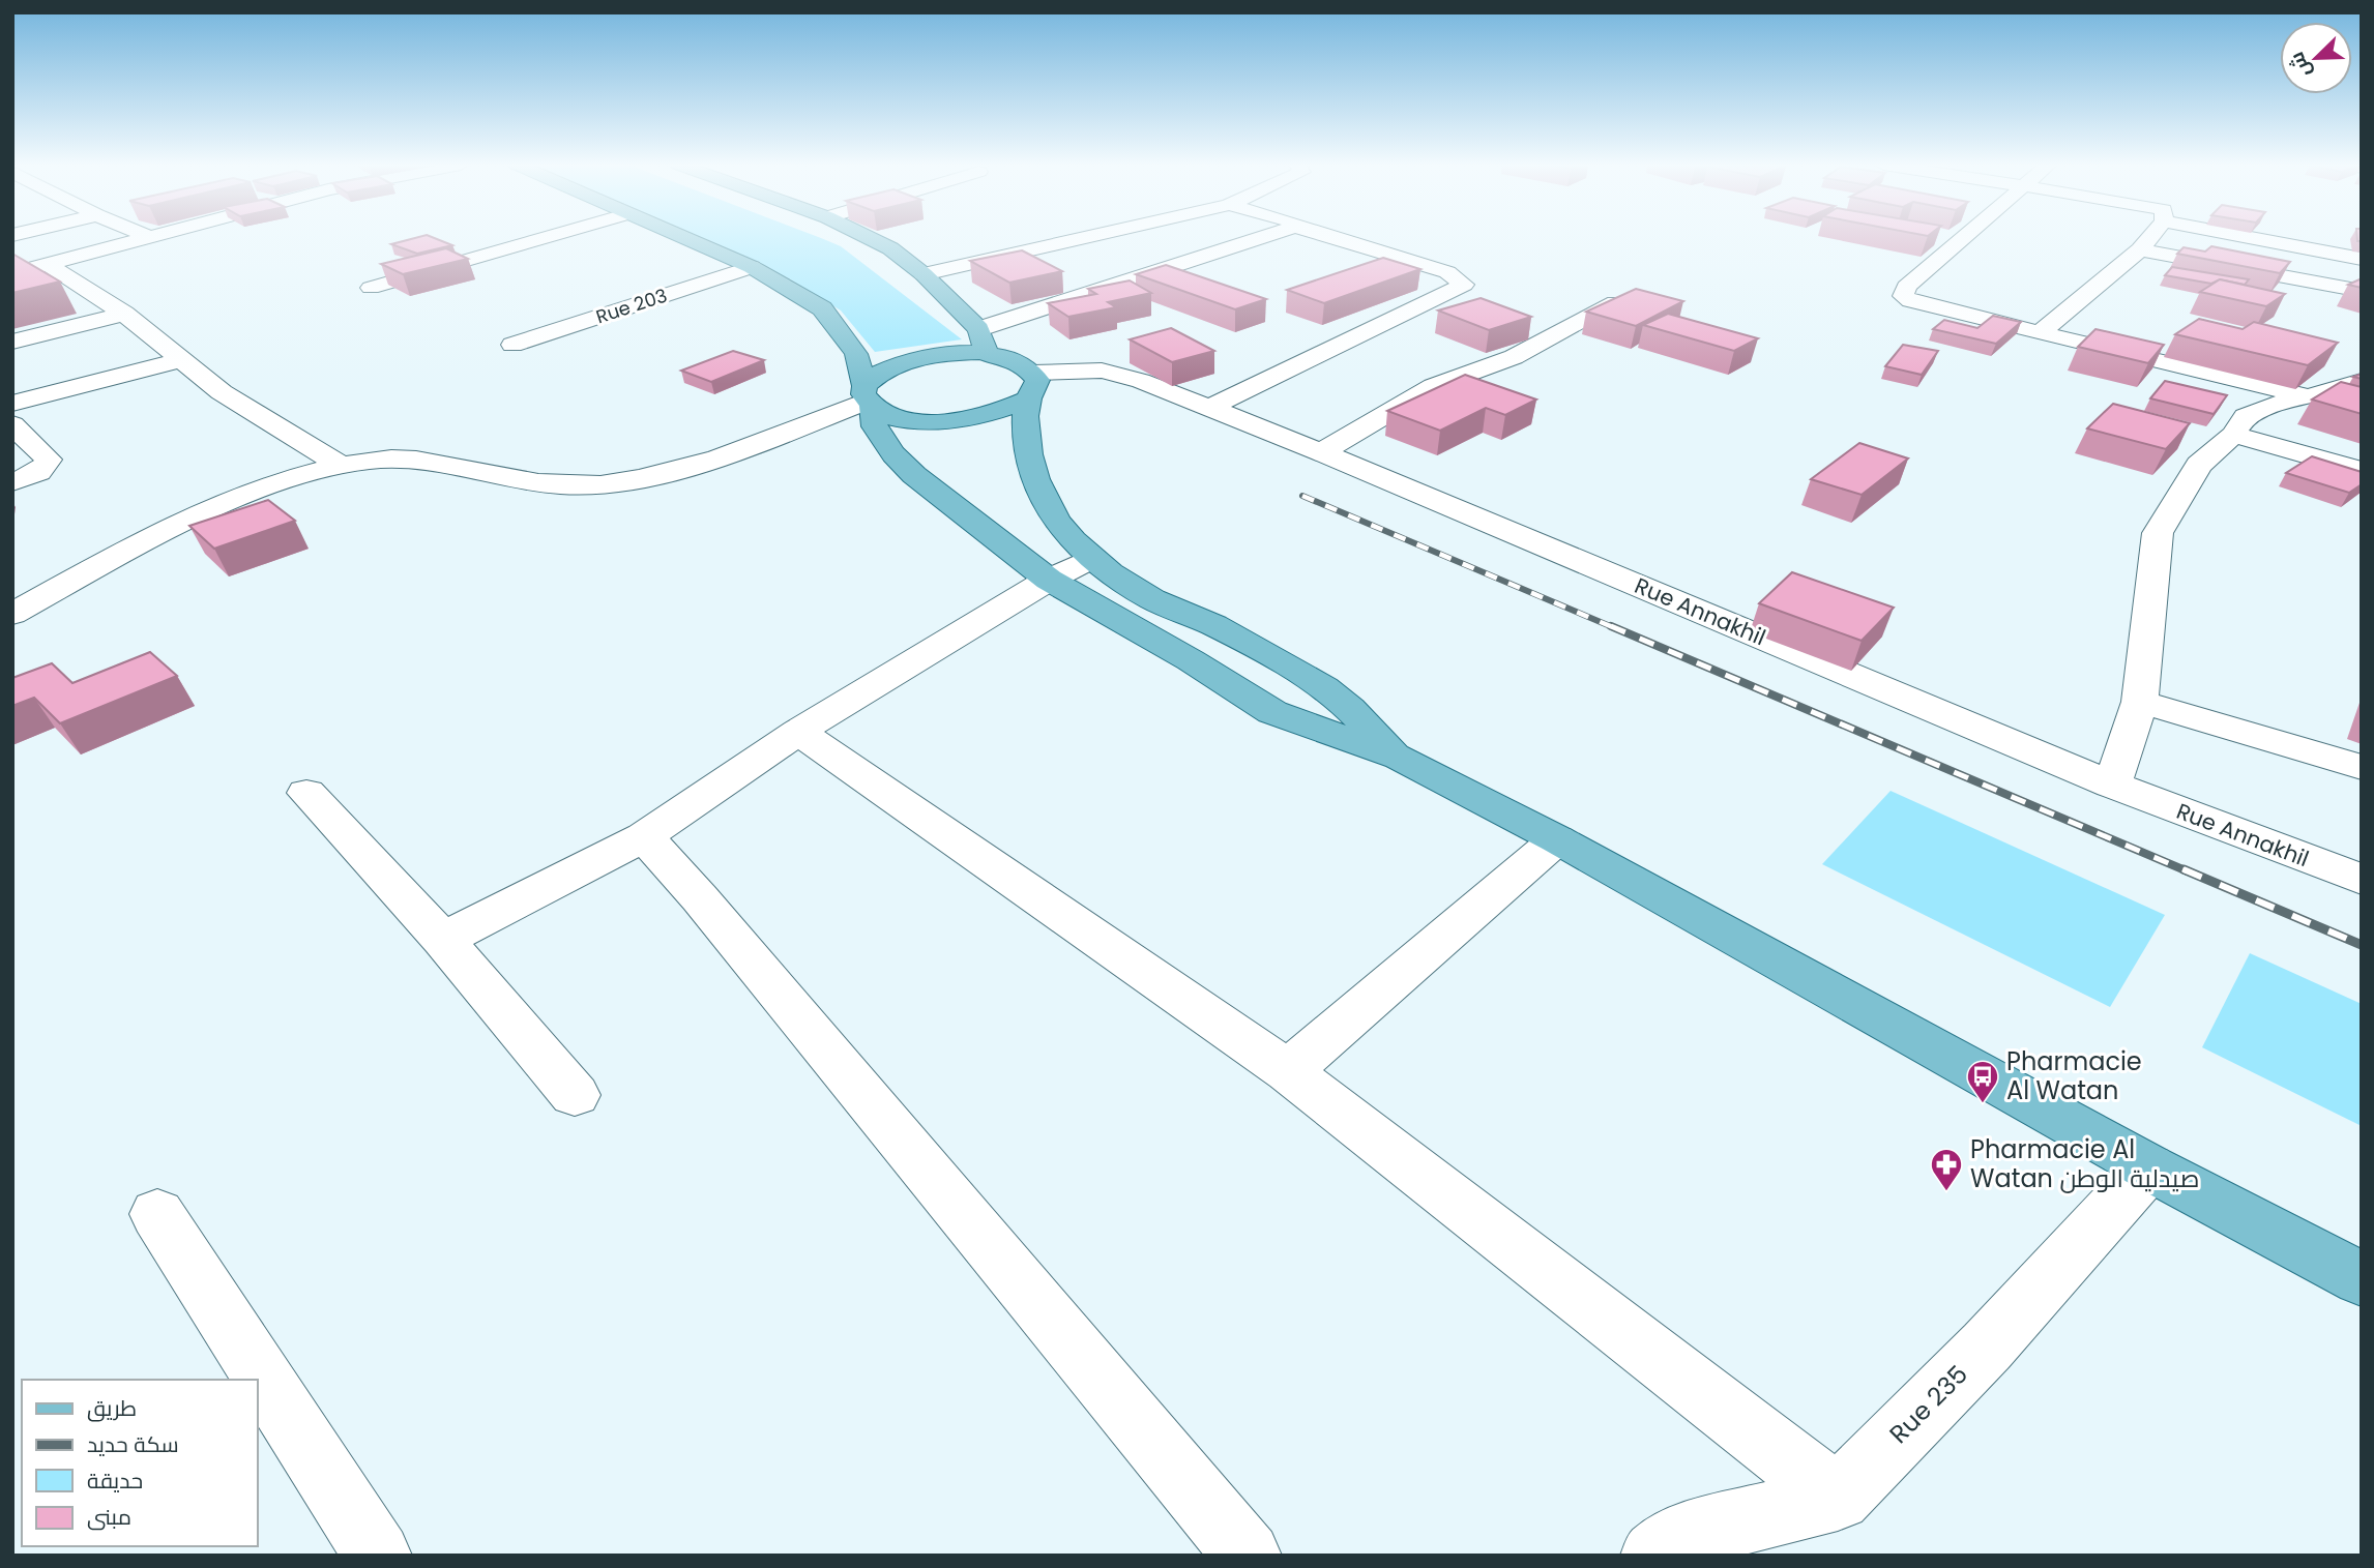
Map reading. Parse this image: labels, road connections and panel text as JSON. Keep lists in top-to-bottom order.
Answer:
{
  "streets": {
    "street": ["Rue 203", "Rue Annakhil", "Rue 235"]
  },
  "places": {
    "bus stop": ["Pharmacie Al Watan"],
    "pharmacy": ["Pharmacie Al Watan صيدلية الوطن"]
  },
  "legend": [
    "طريق",
    "سكة حديد",
    "حديقة",
    "مبنى"
  ],
  "north": "bottom left"
}
